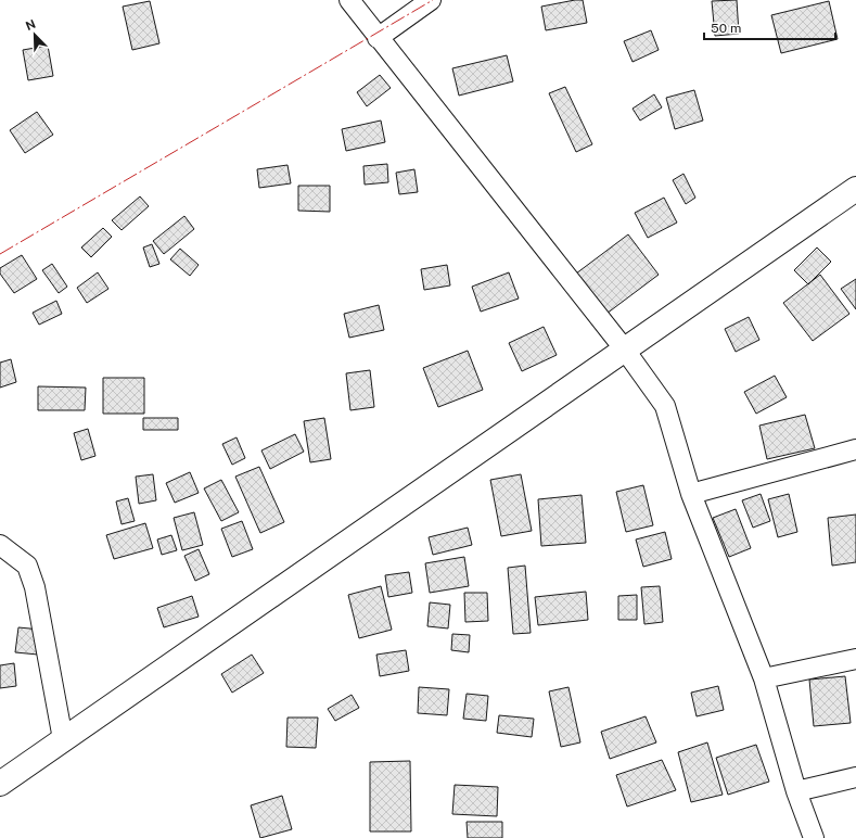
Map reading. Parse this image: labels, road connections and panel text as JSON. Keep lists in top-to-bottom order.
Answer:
{
  "scale_bar": "50 m",
  "north": "top left"
}
